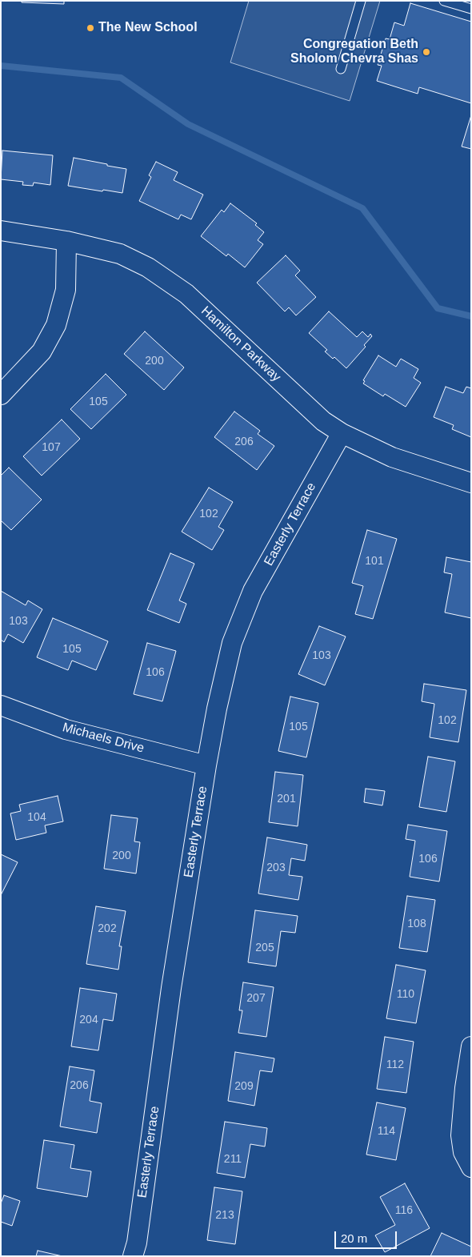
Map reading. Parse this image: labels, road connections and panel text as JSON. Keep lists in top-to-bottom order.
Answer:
{
  "streets": {
    "street": ["Hamilton Parkway", "Easterly Terrace", "Michaels Drive"]
  },
  "crossings": [
    ["Hamilton Parkway", "Easterly Terrace"],
    ["Easterly Terrace", "Michaels Drive"]
  ],
  "places": ["The New School", "Congregation Beth Sholom Chevra Shas"],
  "house_numbers": [
    "200",
    "105",
    "206",
    "107",
    "102",
    "101",
    "103",
    "105",
    "103",
    "106",
    "102",
    "105",
    "201",
    "104",
    "200",
    "106",
    "203",
    "108",
    "202",
    "205",
    "110",
    "207",
    "204",
    "112",
    "206",
    "209",
    "114",
    "211",
    "116",
    "213"
  ],
  "scale_bar": "20 m"
}
